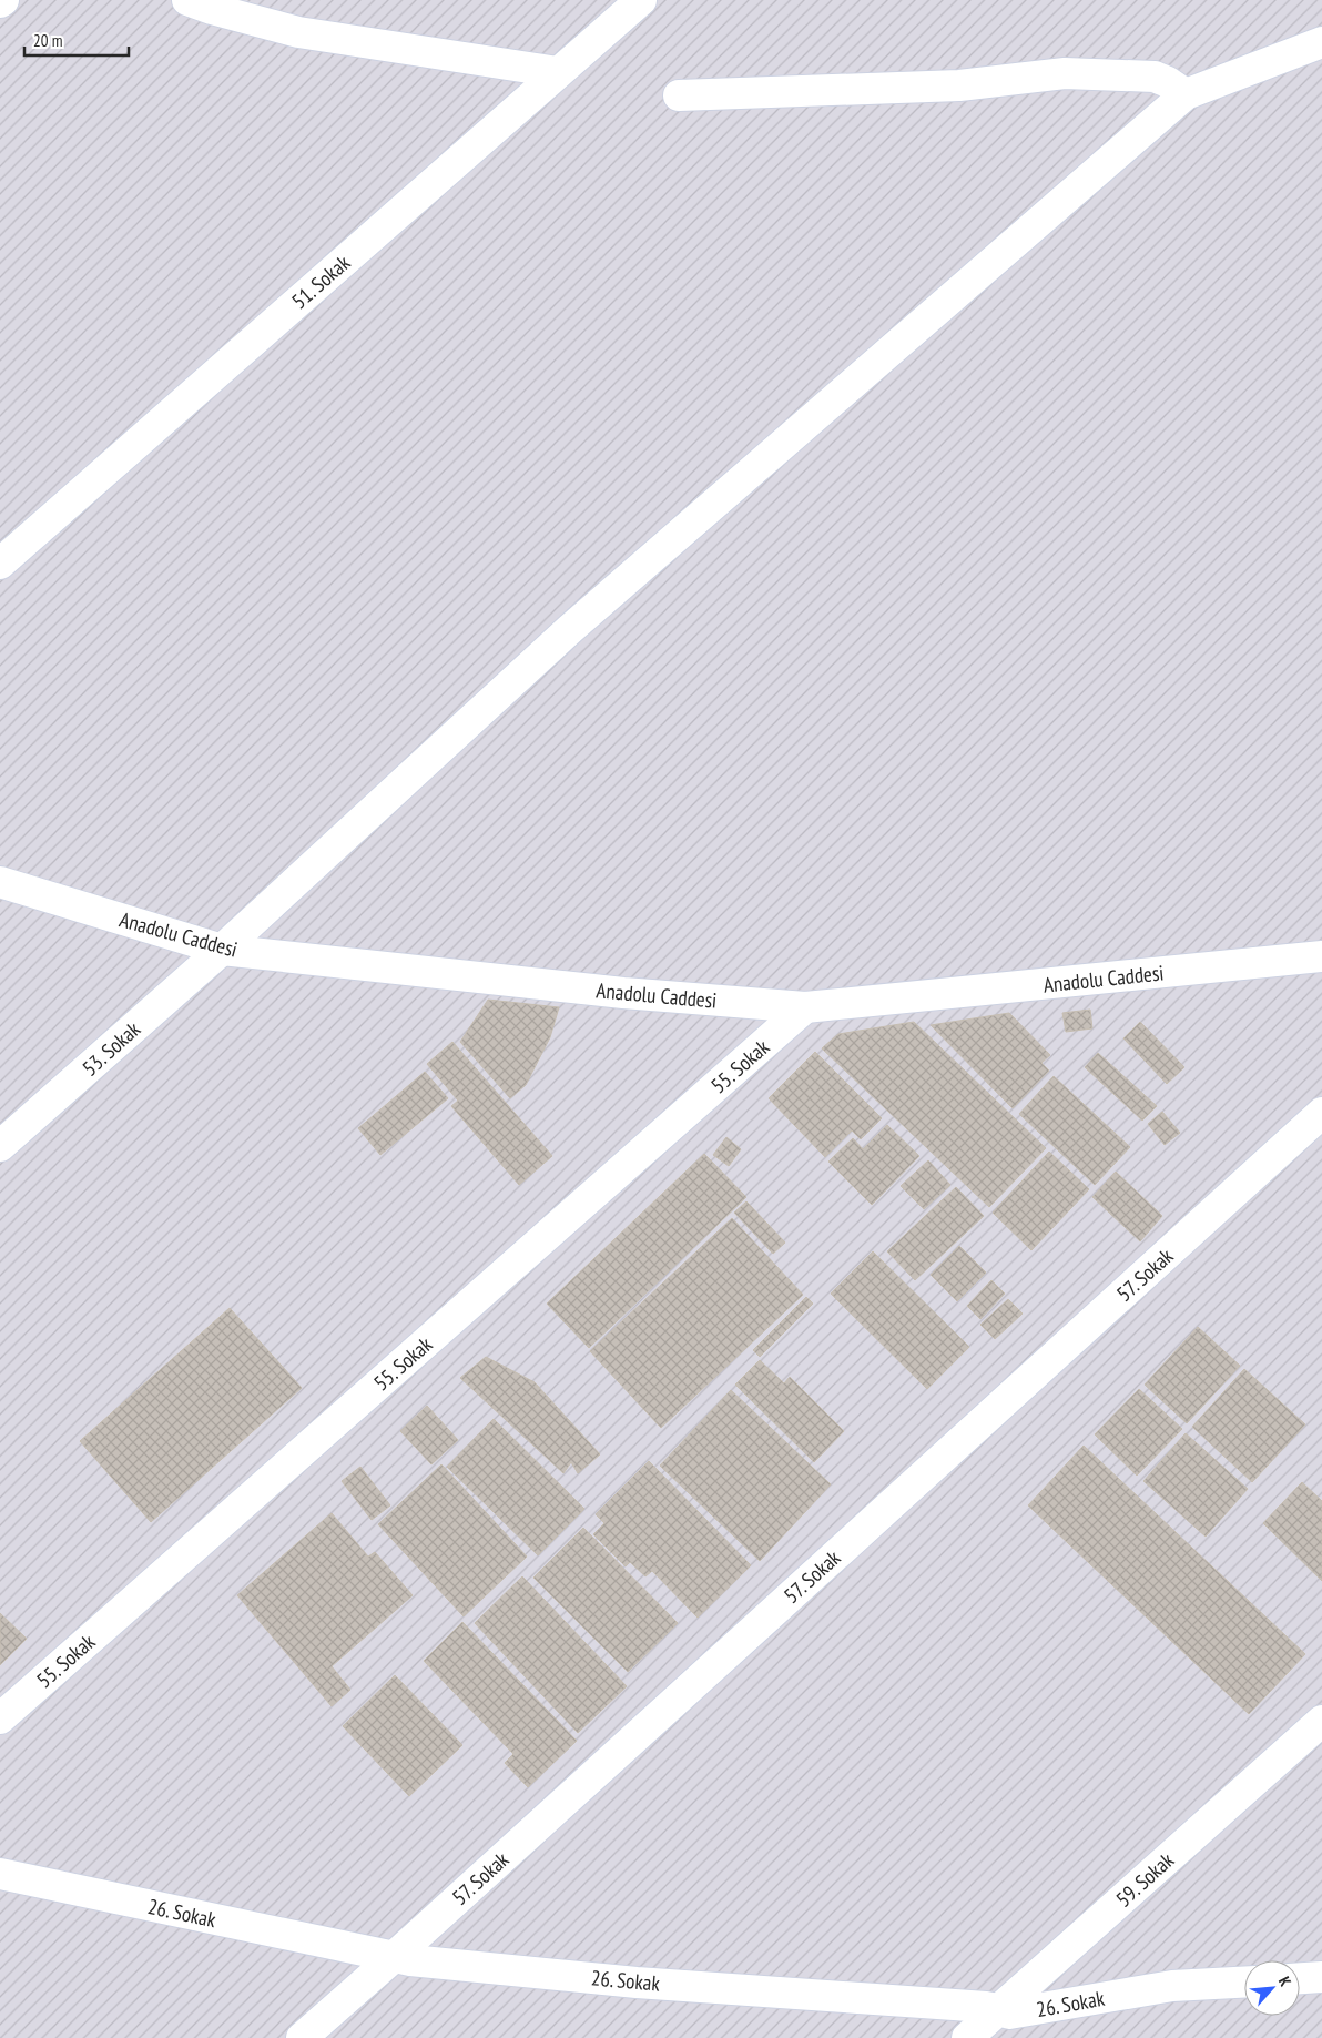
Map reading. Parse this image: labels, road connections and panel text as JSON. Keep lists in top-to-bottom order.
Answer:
{
  "streets": {
    "street": [
      "51. Sokak",
      "Anadolu Caddesi",
      "53. Sokak",
      "55. Sokak",
      "57. Sokak",
      "59. Sokak",
      "26. Sokak"
    ]
  },
  "crossings": [
    ["Anadolu Caddesi", "53. Sokak"],
    ["Anadolu Caddesi", "55. Sokak"],
    ["57. Sokak", "26. Sokak"],
    ["59. Sokak", "26. Sokak"]
  ],
  "scale_bar": "20 m",
  "north": "top right"
}
